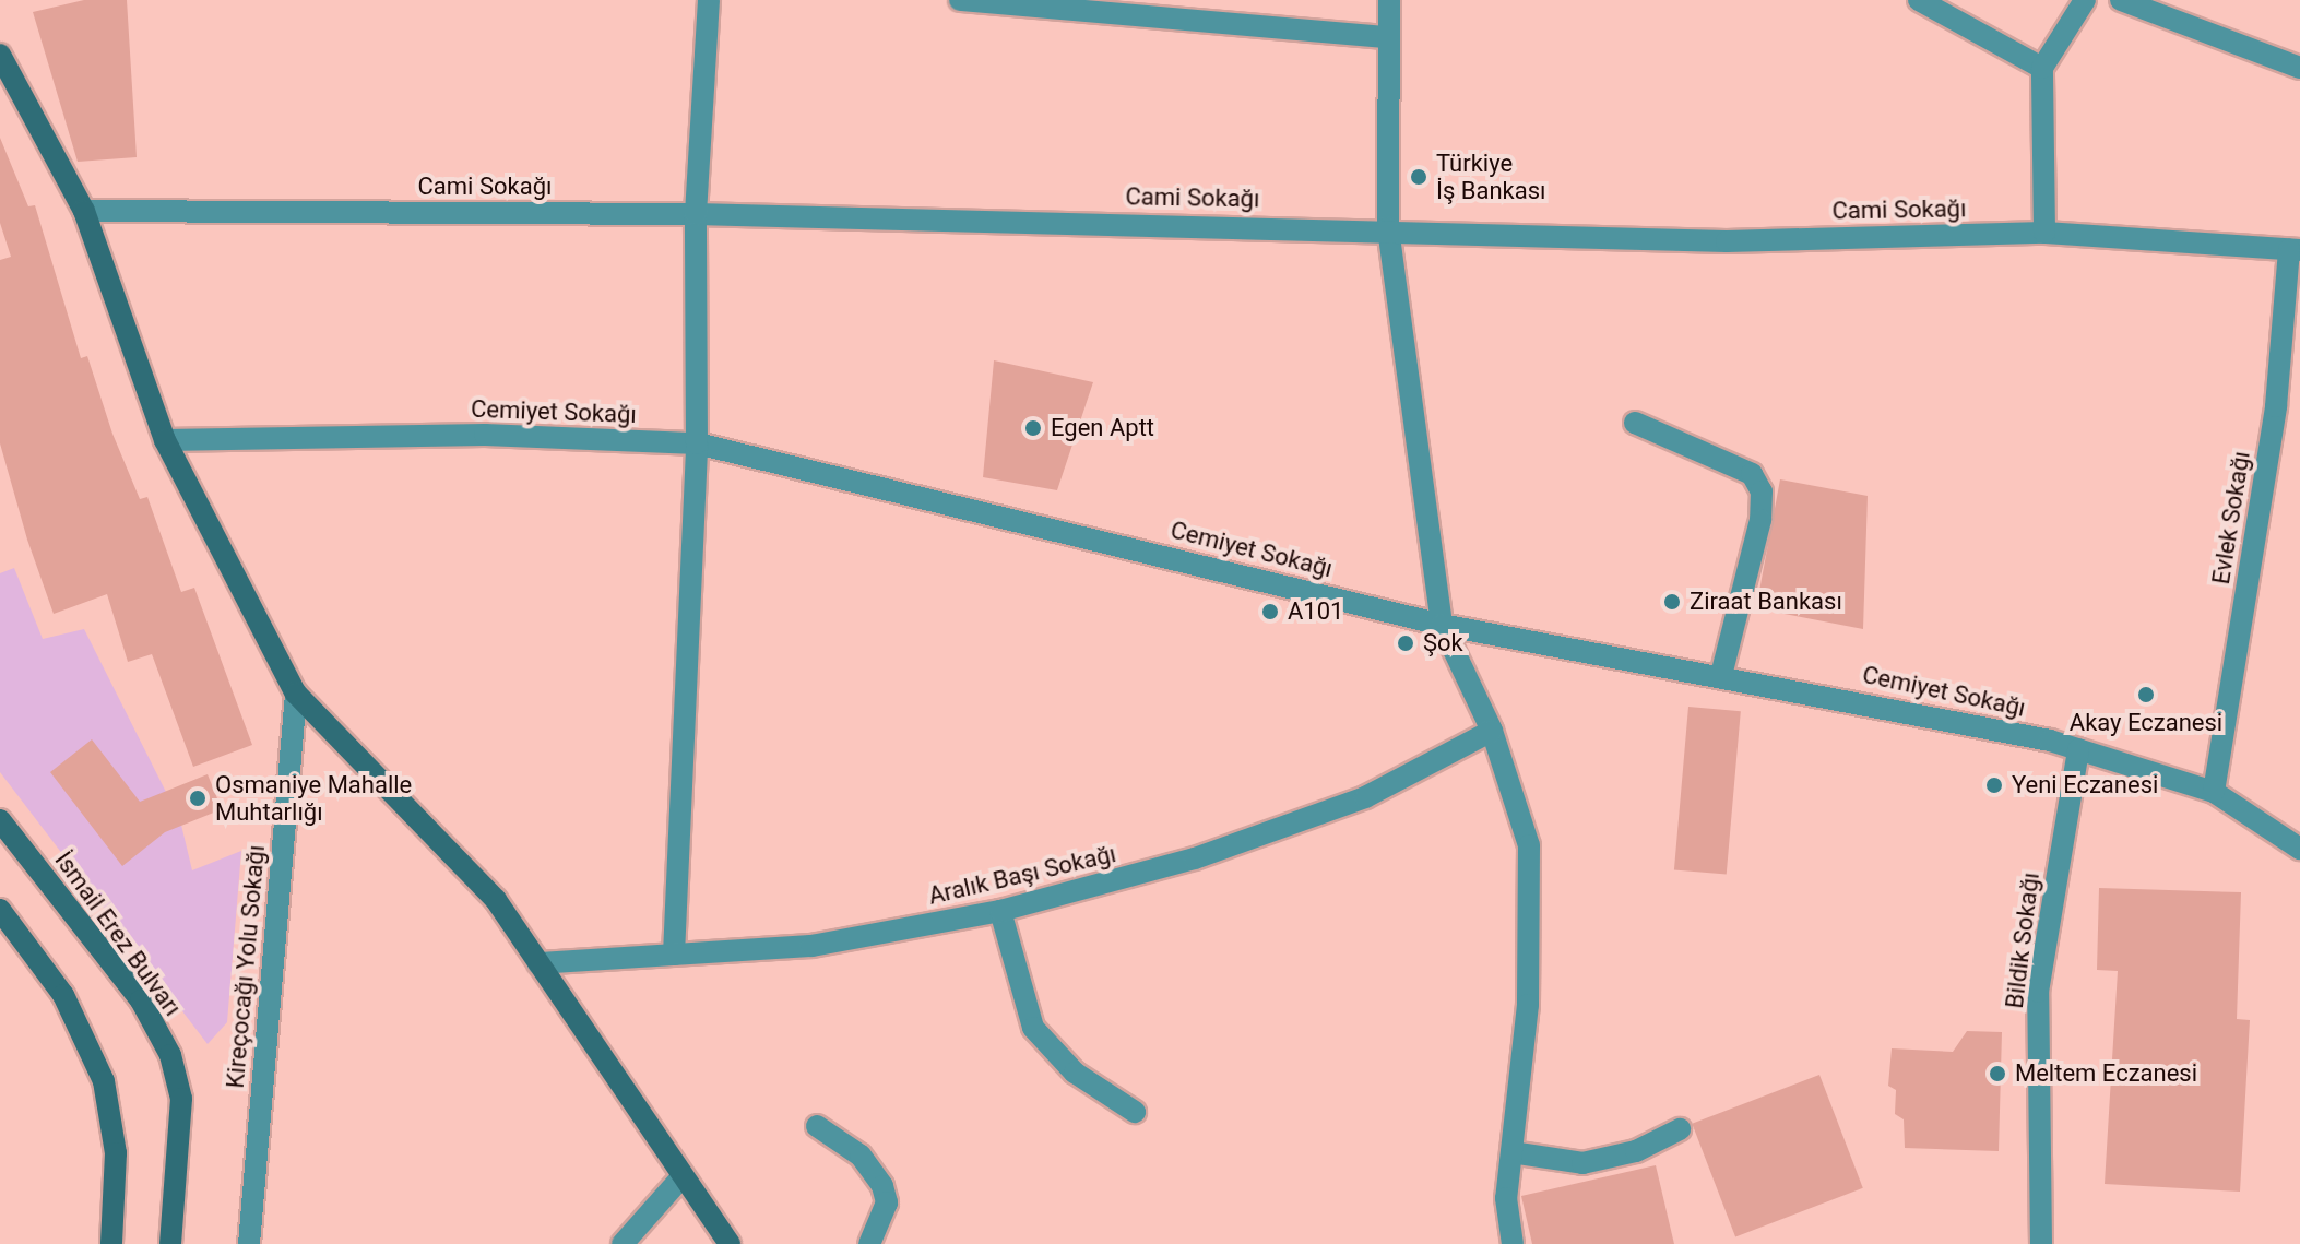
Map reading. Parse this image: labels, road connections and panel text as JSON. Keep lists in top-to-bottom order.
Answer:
{
  "streets": {
    "street": [
      "Cami Sokağı",
      "Cemiyet Sokağı",
      "Evlek Sokağı",
      "Aralık Başı Sokağı",
      "İsmail Erez Bulvarı",
      "Bildik Sokağı",
      "Kireçocağı Yolu Sokağı"
    ]
  },
  "crossings": [
    ["Cami Sokağı", "Evlek Sokağı"],
    ["Cemiyet Sokağı", "Evlek Sokağı"],
    ["Cemiyet Sokağı", "Bildik Sokağı"]
  ],
  "places": [
    "Türkiye İş Bankası",
    "Egen Aptt",
    "Ziraat Bankası",
    "A101",
    "Şok",
    "Akay Eczanesi",
    "Yeni Eczanesi",
    "Osmaniye Mahalle Muhtarlığı",
    "Meltem Eczanesi"
  ]
}
